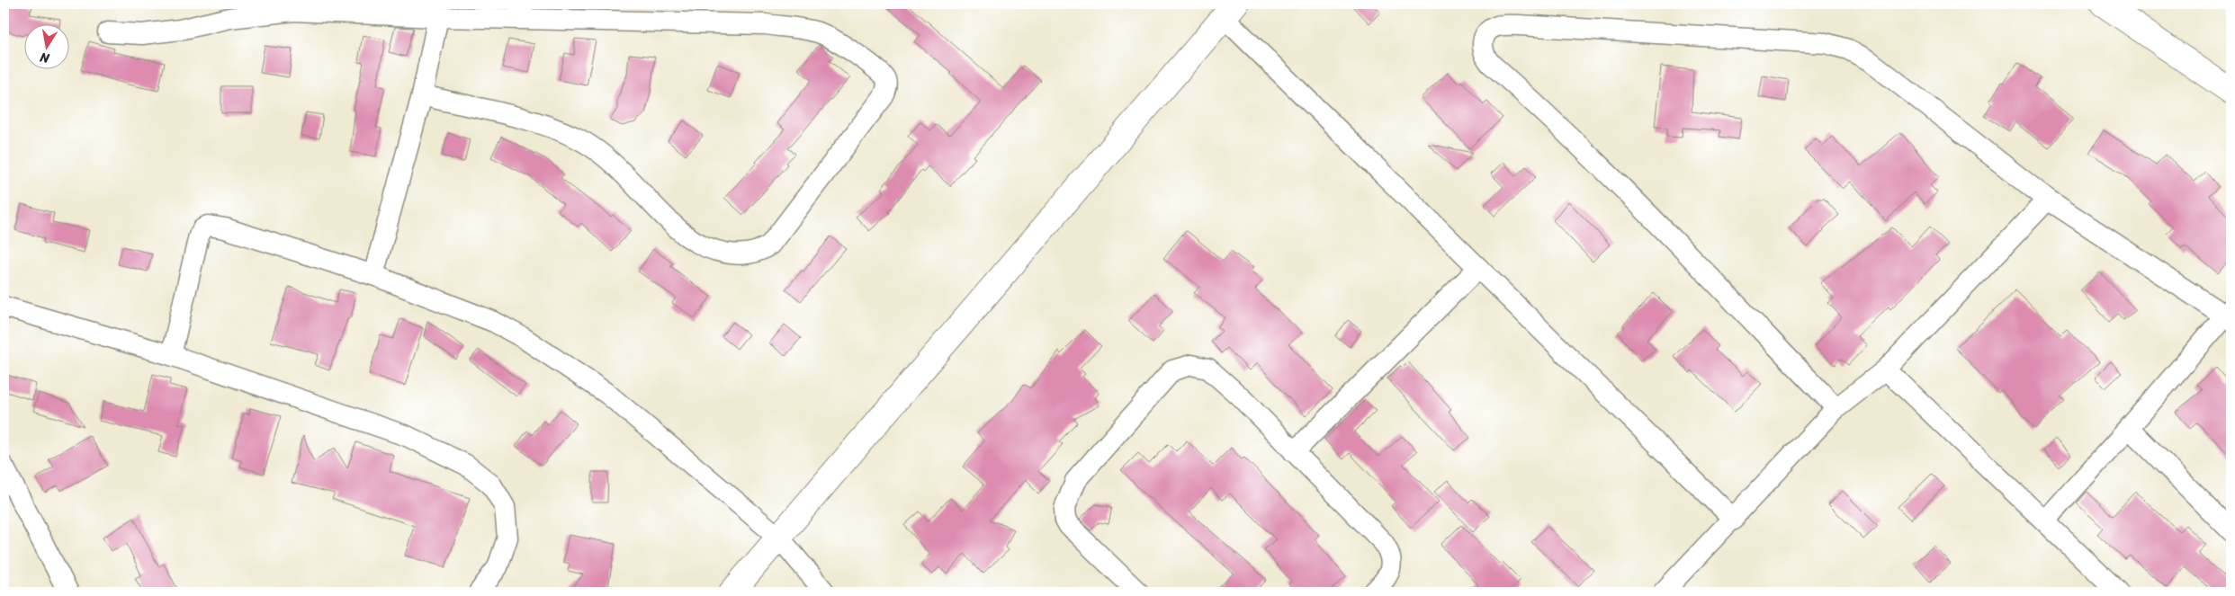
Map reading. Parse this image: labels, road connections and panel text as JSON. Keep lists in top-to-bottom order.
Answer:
{
  "north": "bottom"
}
